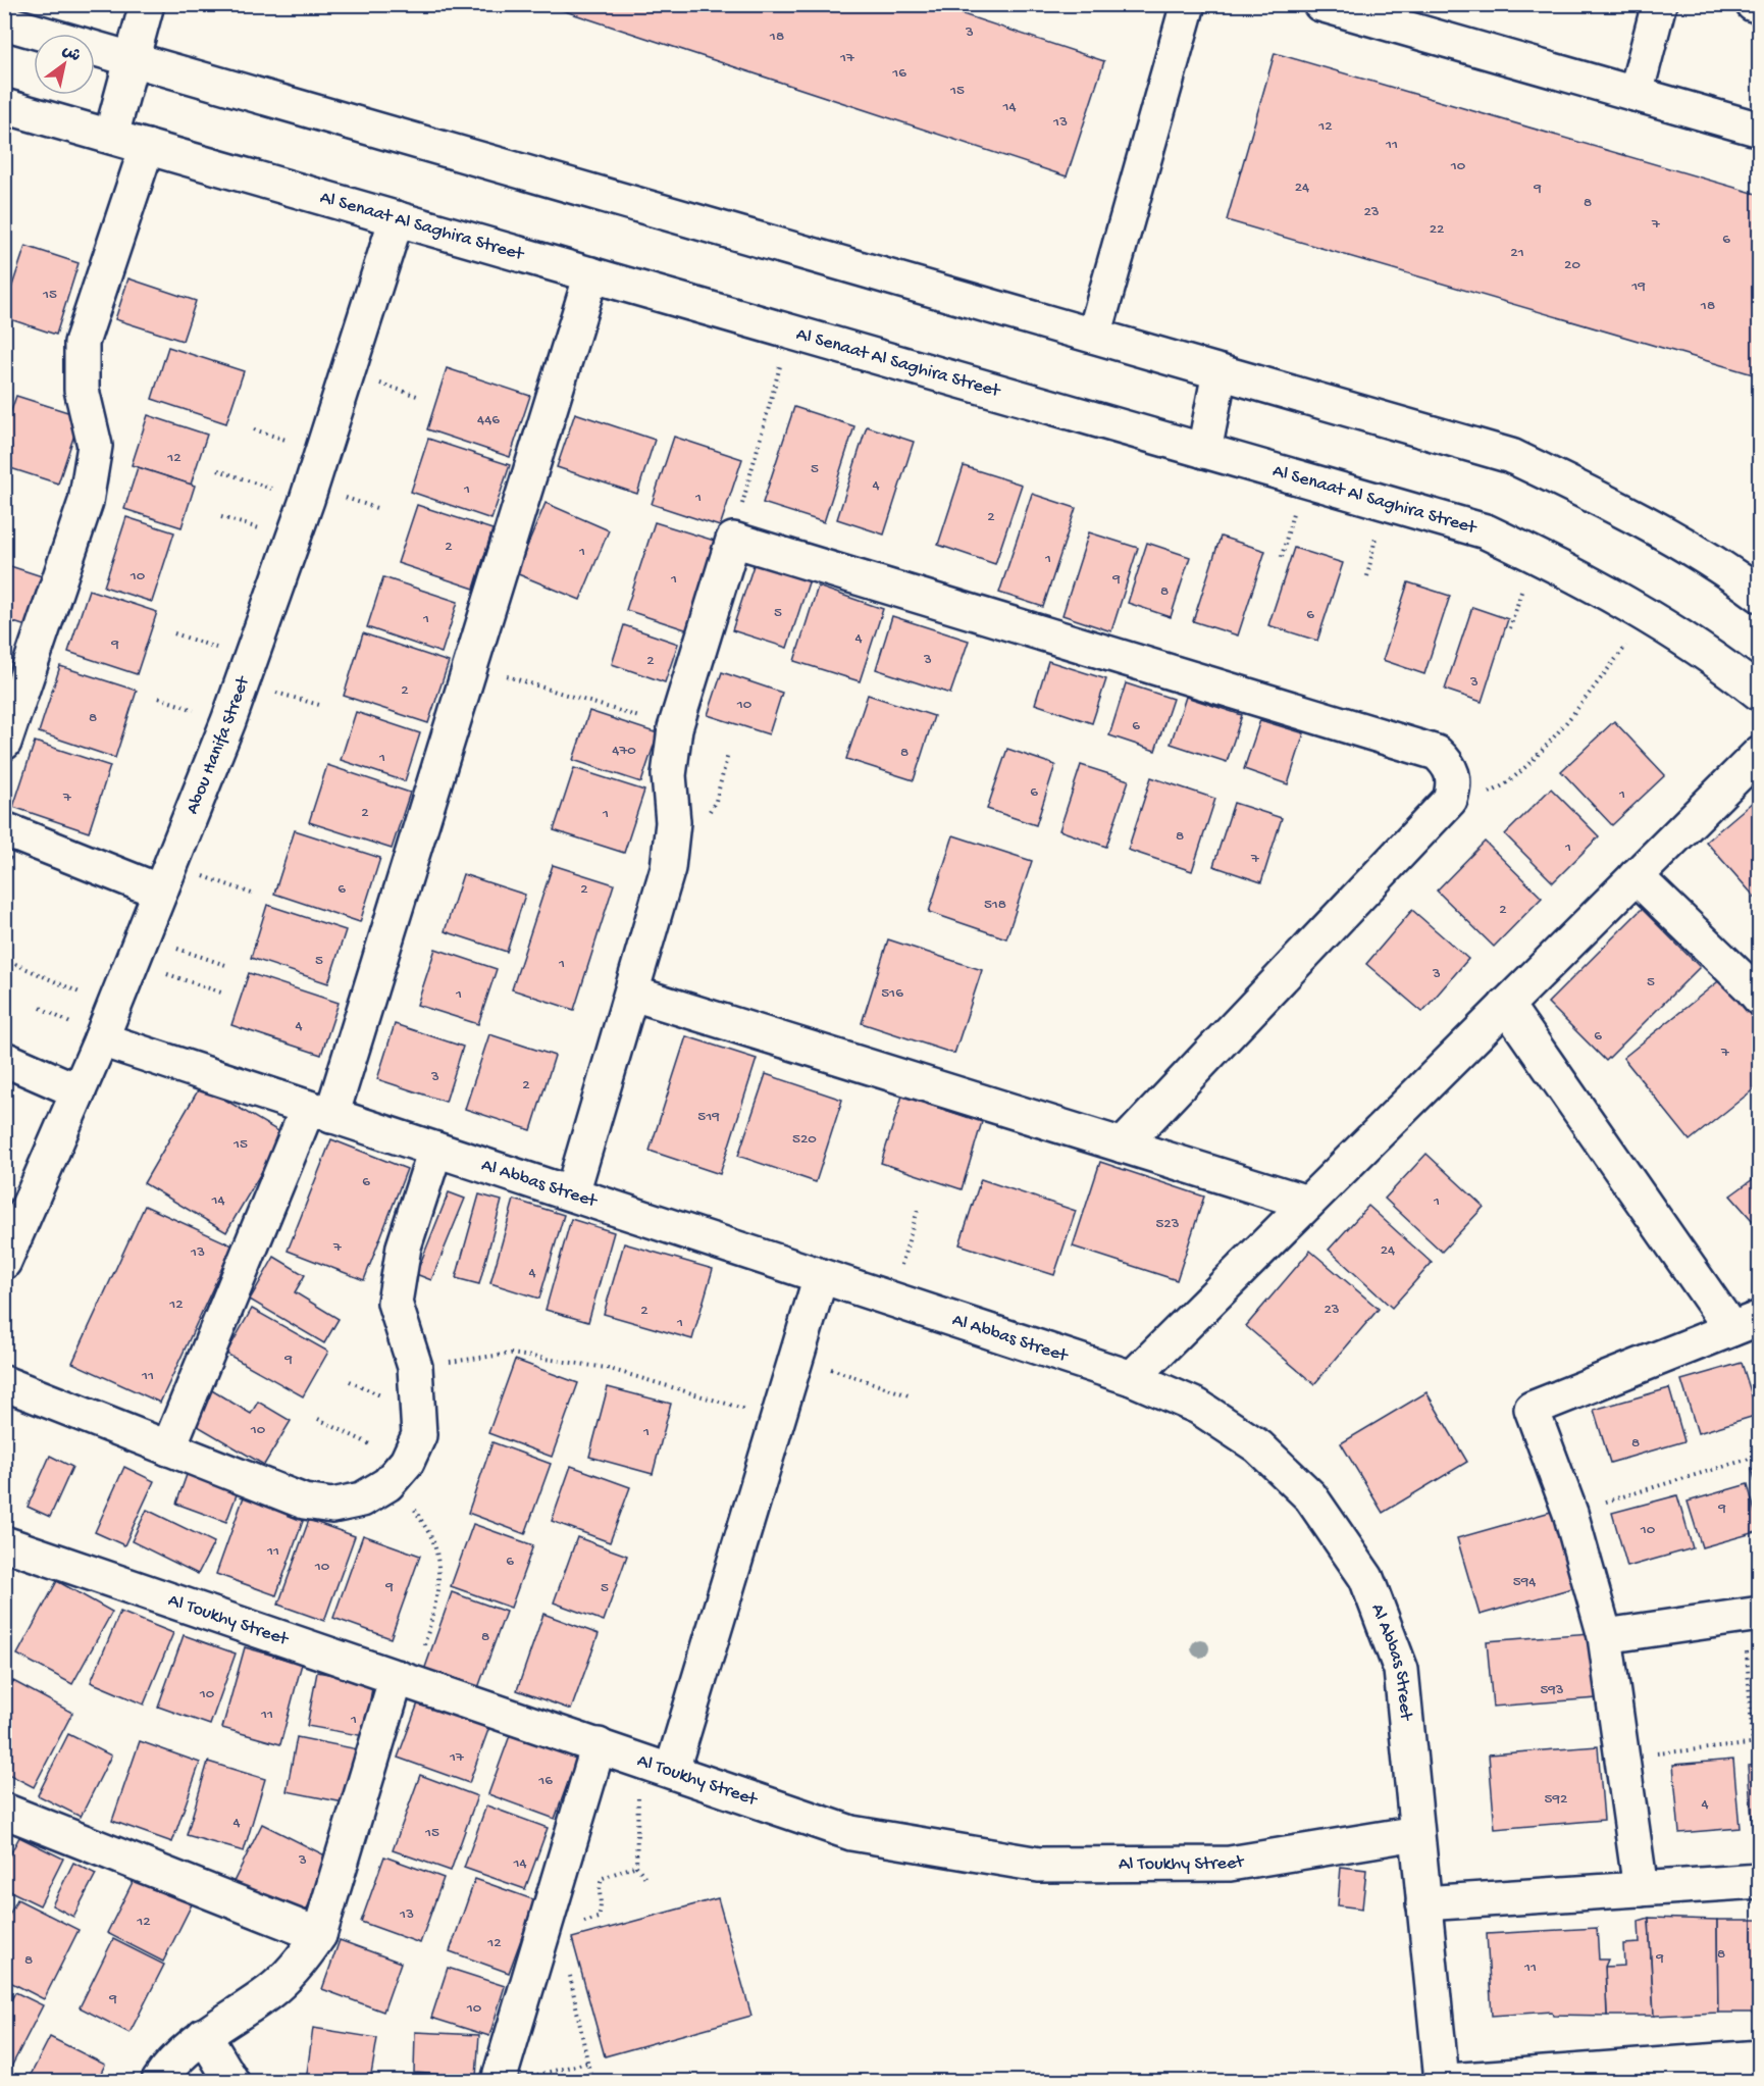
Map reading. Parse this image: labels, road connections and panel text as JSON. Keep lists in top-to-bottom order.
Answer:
{
  "streets": {
    "street": [
      "Al Senaat Al Saghira Street",
      "Abou Hanifa Street",
      "Al Abbas Street",
      "Al Toukhy Street"
    ]
  },
  "crossings": [
    ["Al Senaat Al Saghira Street", "Abou Hanifa Street"],
    ["Abou Hanifa Street", "Al Abbas Street"],
    ["Al Abbas Street", "Al Toukhy Street"]
  ],
  "house_numbers": [
    "3",
    "18",
    "17",
    "16",
    "15",
    "14",
    "13",
    "12",
    "11",
    "10",
    "24",
    "9",
    "8",
    "23",
    "7",
    "22",
    "6",
    "21",
    "20",
    "19",
    "15",
    "18",
    "446",
    "12",
    "5",
    "4",
    "1",
    "1",
    "2",
    "2",
    "1",
    "1",
    "10",
    "1",
    "9",
    "8",
    "5",
    "6",
    "1",
    "4",
    "9",
    "3",
    "2",
    "3",
    "2",
    "10",
    "8",
    "6",
    "470",
    "8",
    "1",
    "6",
    "1",
    "7",
    "2",
    "1",
    "8",
    "1",
    "7",
    "6",
    "2",
    "518",
    "2",
    "5",
    "1",
    "3",
    "5",
    "516",
    "1",
    "4",
    "6",
    "7",
    "3",
    "2",
    "519",
    "520",
    "15",
    "6",
    "14",
    "1",
    "523",
    "7",
    "24",
    "13",
    "4",
    "12",
    "23",
    "2",
    "1",
    "9",
    "11",
    "10",
    "1",
    "8",
    "9",
    "10",
    "11",
    "6",
    "10",
    "594",
    "9",
    "5",
    "8",
    "593",
    "10",
    "11",
    "1",
    "17",
    "16",
    "592",
    "4",
    "4",
    "15",
    "3",
    "14",
    "13",
    "12",
    "12",
    "8",
    "9",
    "8",
    "11",
    "9",
    "10"
  ],
  "north": "top right"
}
